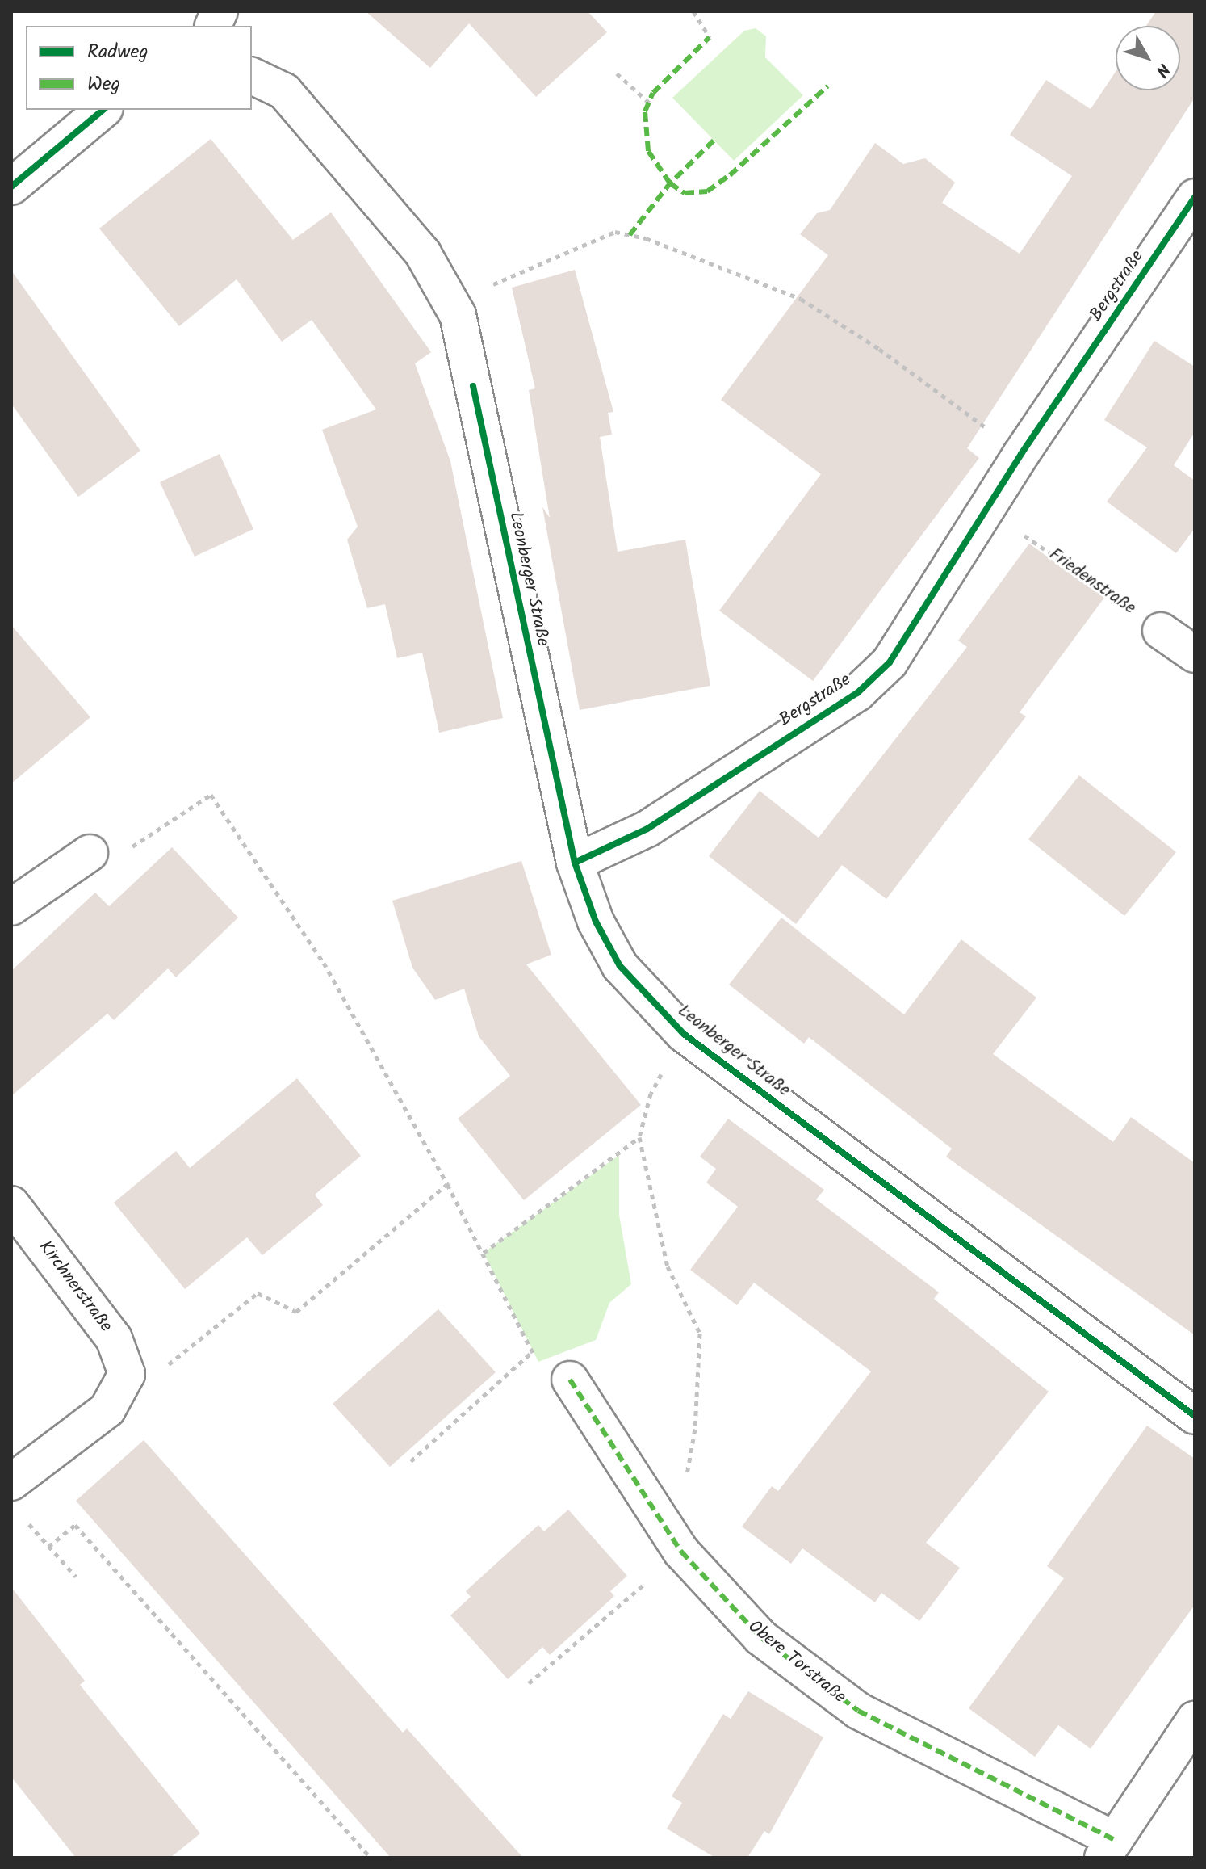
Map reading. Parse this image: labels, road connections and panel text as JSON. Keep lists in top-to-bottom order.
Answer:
{
  "streets": {
    "street": [
      "Bergstraße",
      "Leonberger Straße",
      "Kirchnerstraße",
      "Obere Torstraße"
    ],
    "path": ["Friedenstraße"]
  },
  "crossings": [
    ["Bergstraße", "Leonberger Straße"],
    ["Bergstraße", "Friedenstraße"]
  ],
  "legend": ["Radweg", "Weg"],
  "north": "bottom right"
}
